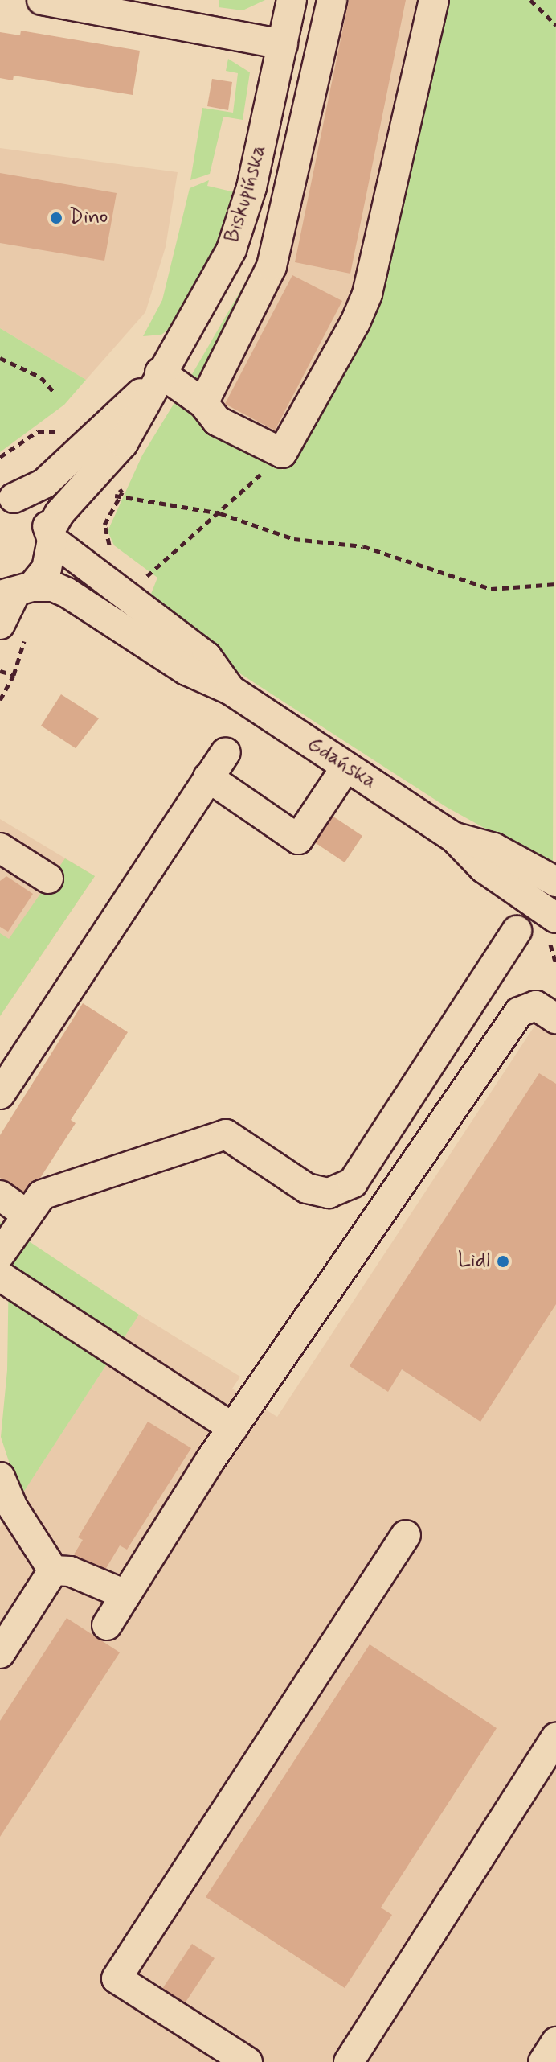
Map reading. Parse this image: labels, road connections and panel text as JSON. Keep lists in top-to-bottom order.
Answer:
{
  "streets": {
    "street": ["Biskupińska", "Gdańska"]
  },
  "crossings": [
    ["Biskupińska", "Gdańska"]
  ],
  "places": ["Dino", "Lidl"]
}
